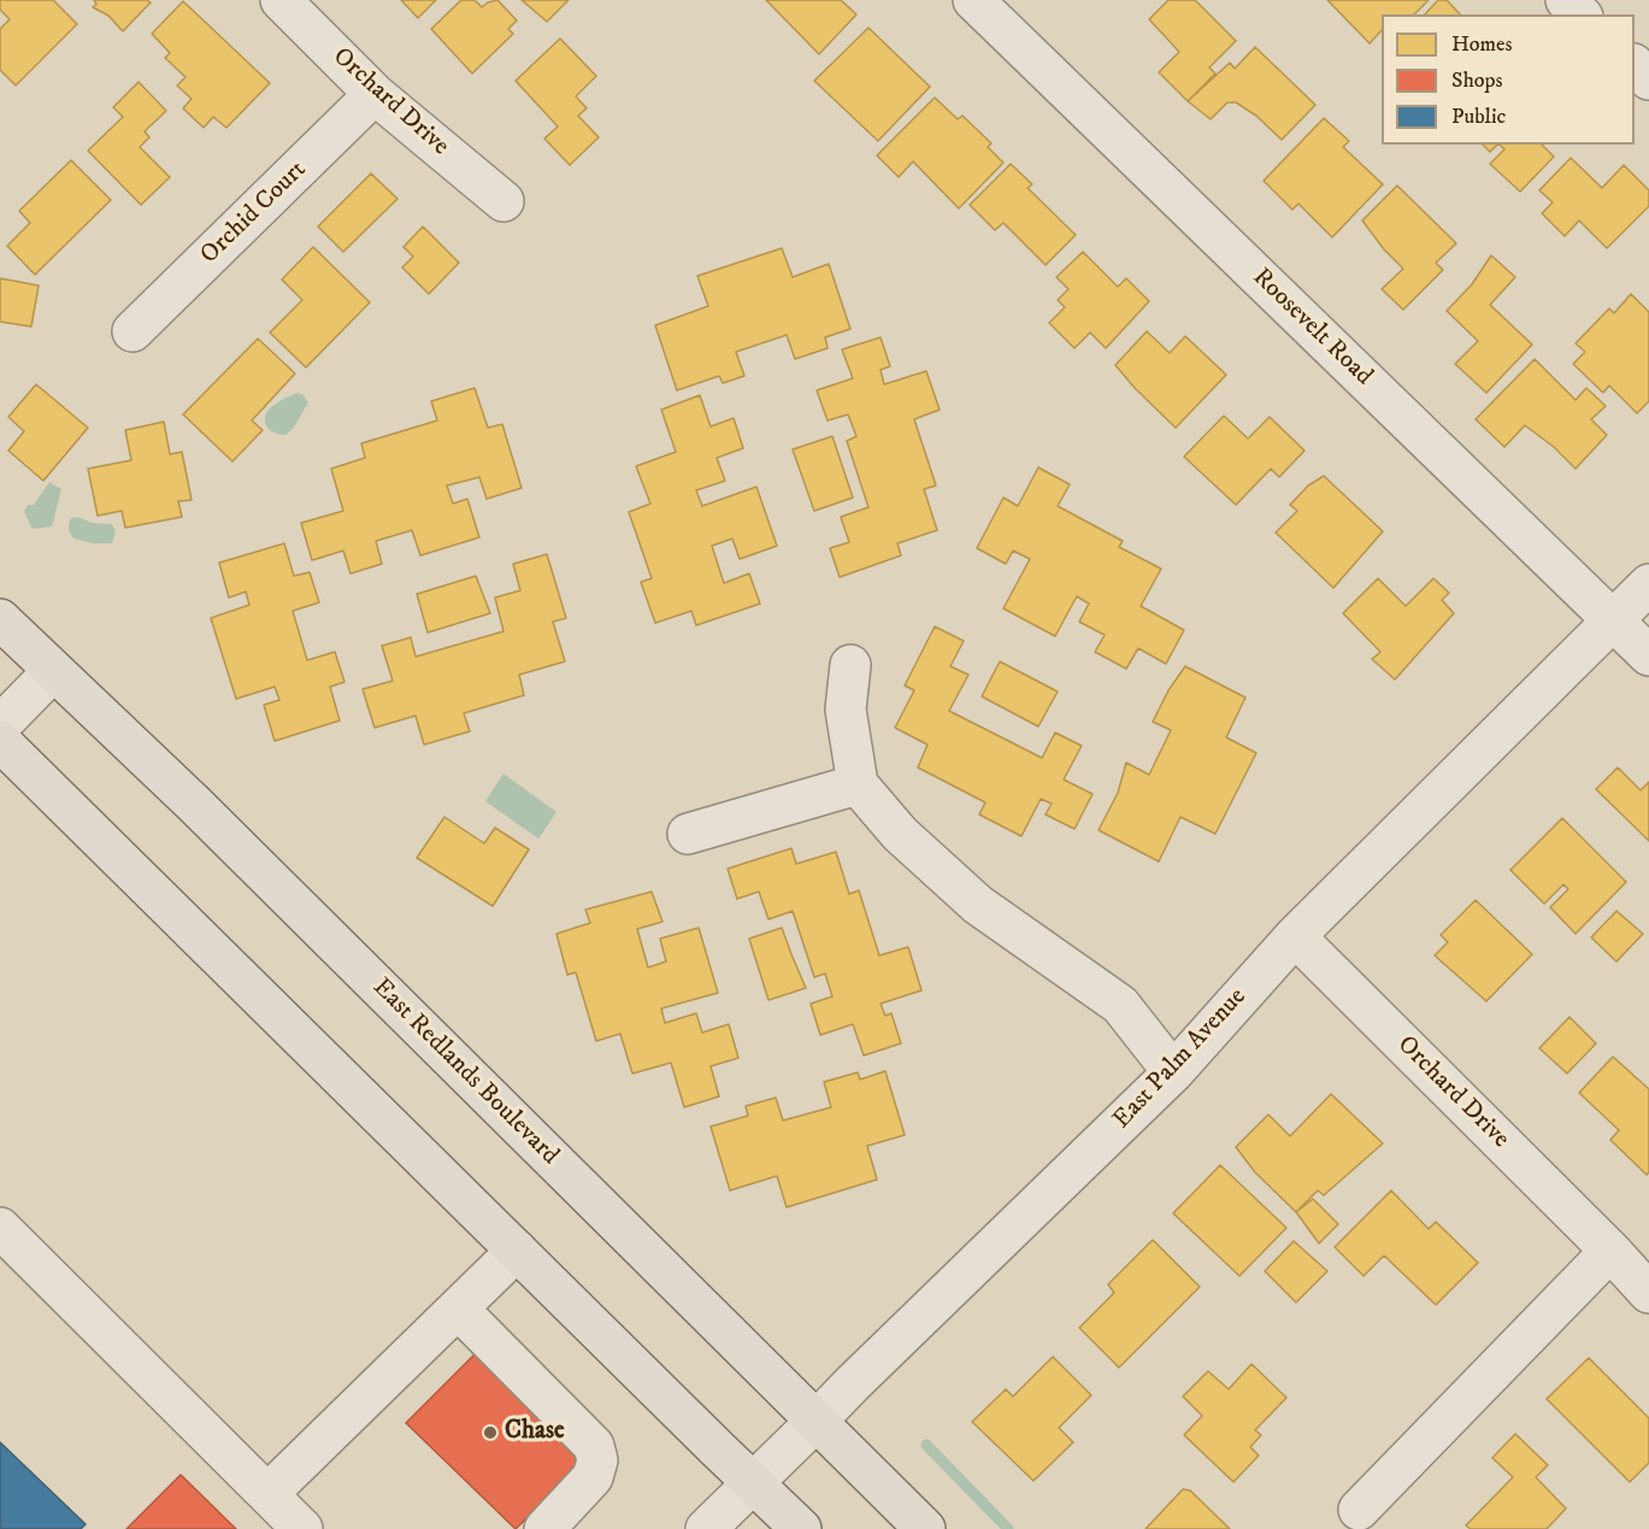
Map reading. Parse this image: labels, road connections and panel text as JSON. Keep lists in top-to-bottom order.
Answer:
{
  "streets": {
    "main road": ["East Redlands Boulevard"],
    "street": [
      "Orchard Drive",
      "Orchid Court",
      "Roosevelt Road",
      "East Palm Avenue"
    ]
  },
  "crossings": [
    ["Orchard Drive", "Orchid Court"],
    ["Orchard Drive", "East Palm Avenue"],
    ["Roosevelt Road", "East Palm Avenue"],
    ["East Palm Avenue", "East Redlands Boulevard"]
  ],
  "places": ["Chase"],
  "legend": ["Homes", "Shops", "Public"]
}
